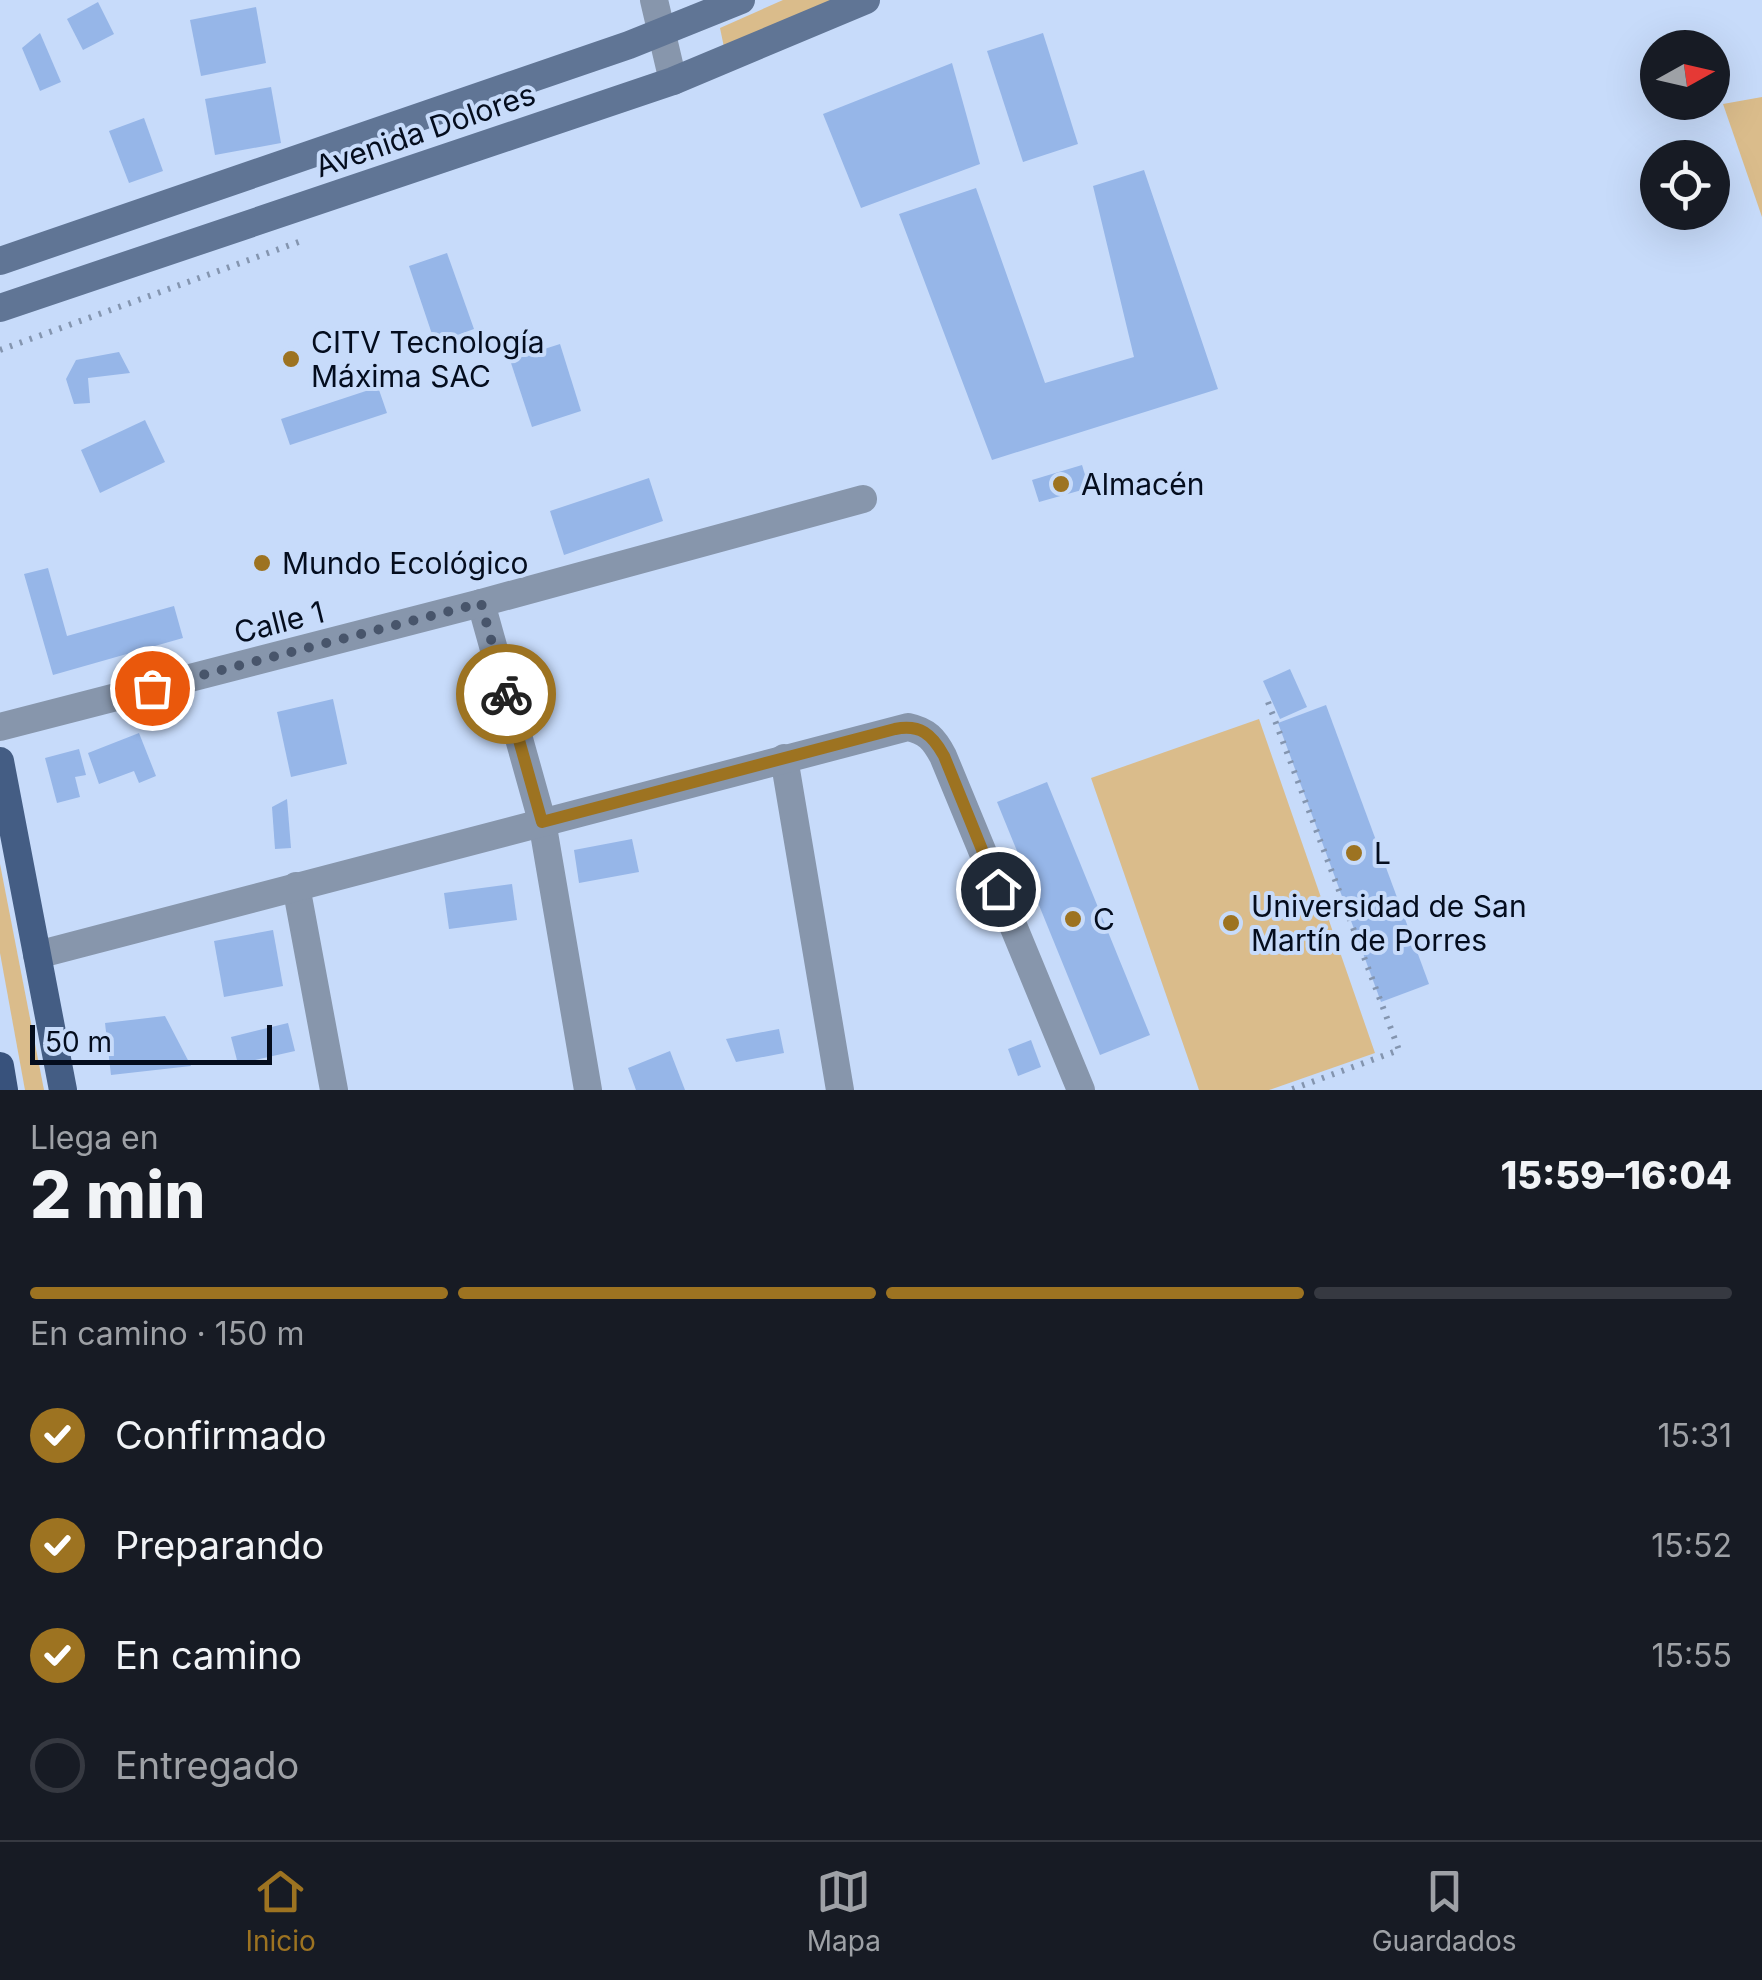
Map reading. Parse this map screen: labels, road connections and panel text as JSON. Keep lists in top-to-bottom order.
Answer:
{
  "streets": {
    "main road": ["Avenida Dolores"],
    "street": ["Calle 1"]
  },
  "places": [
    "CITV Tecnología Máxima SAC",
    "Almacén",
    "Mundo Ecológico",
    "L",
    "C",
    "Universidad de San Martín de Porres"
  ],
  "scale_bar": "50 m",
  "north": "right",
  "page": {
    "scale": "50 m",
    "heading": ["2 min", "Llega en", "15:59–16:04"],
    "bar": "En camino · 150 m",
    "list": [
      ["Confirmado", "15:31"],
      ["Preparando", "15:52"],
      ["En camino", "15:55"],
      "Entregado"
    ],
    "tabs": ["Inicio", "Mapa", "Guardados"]
  }
}
